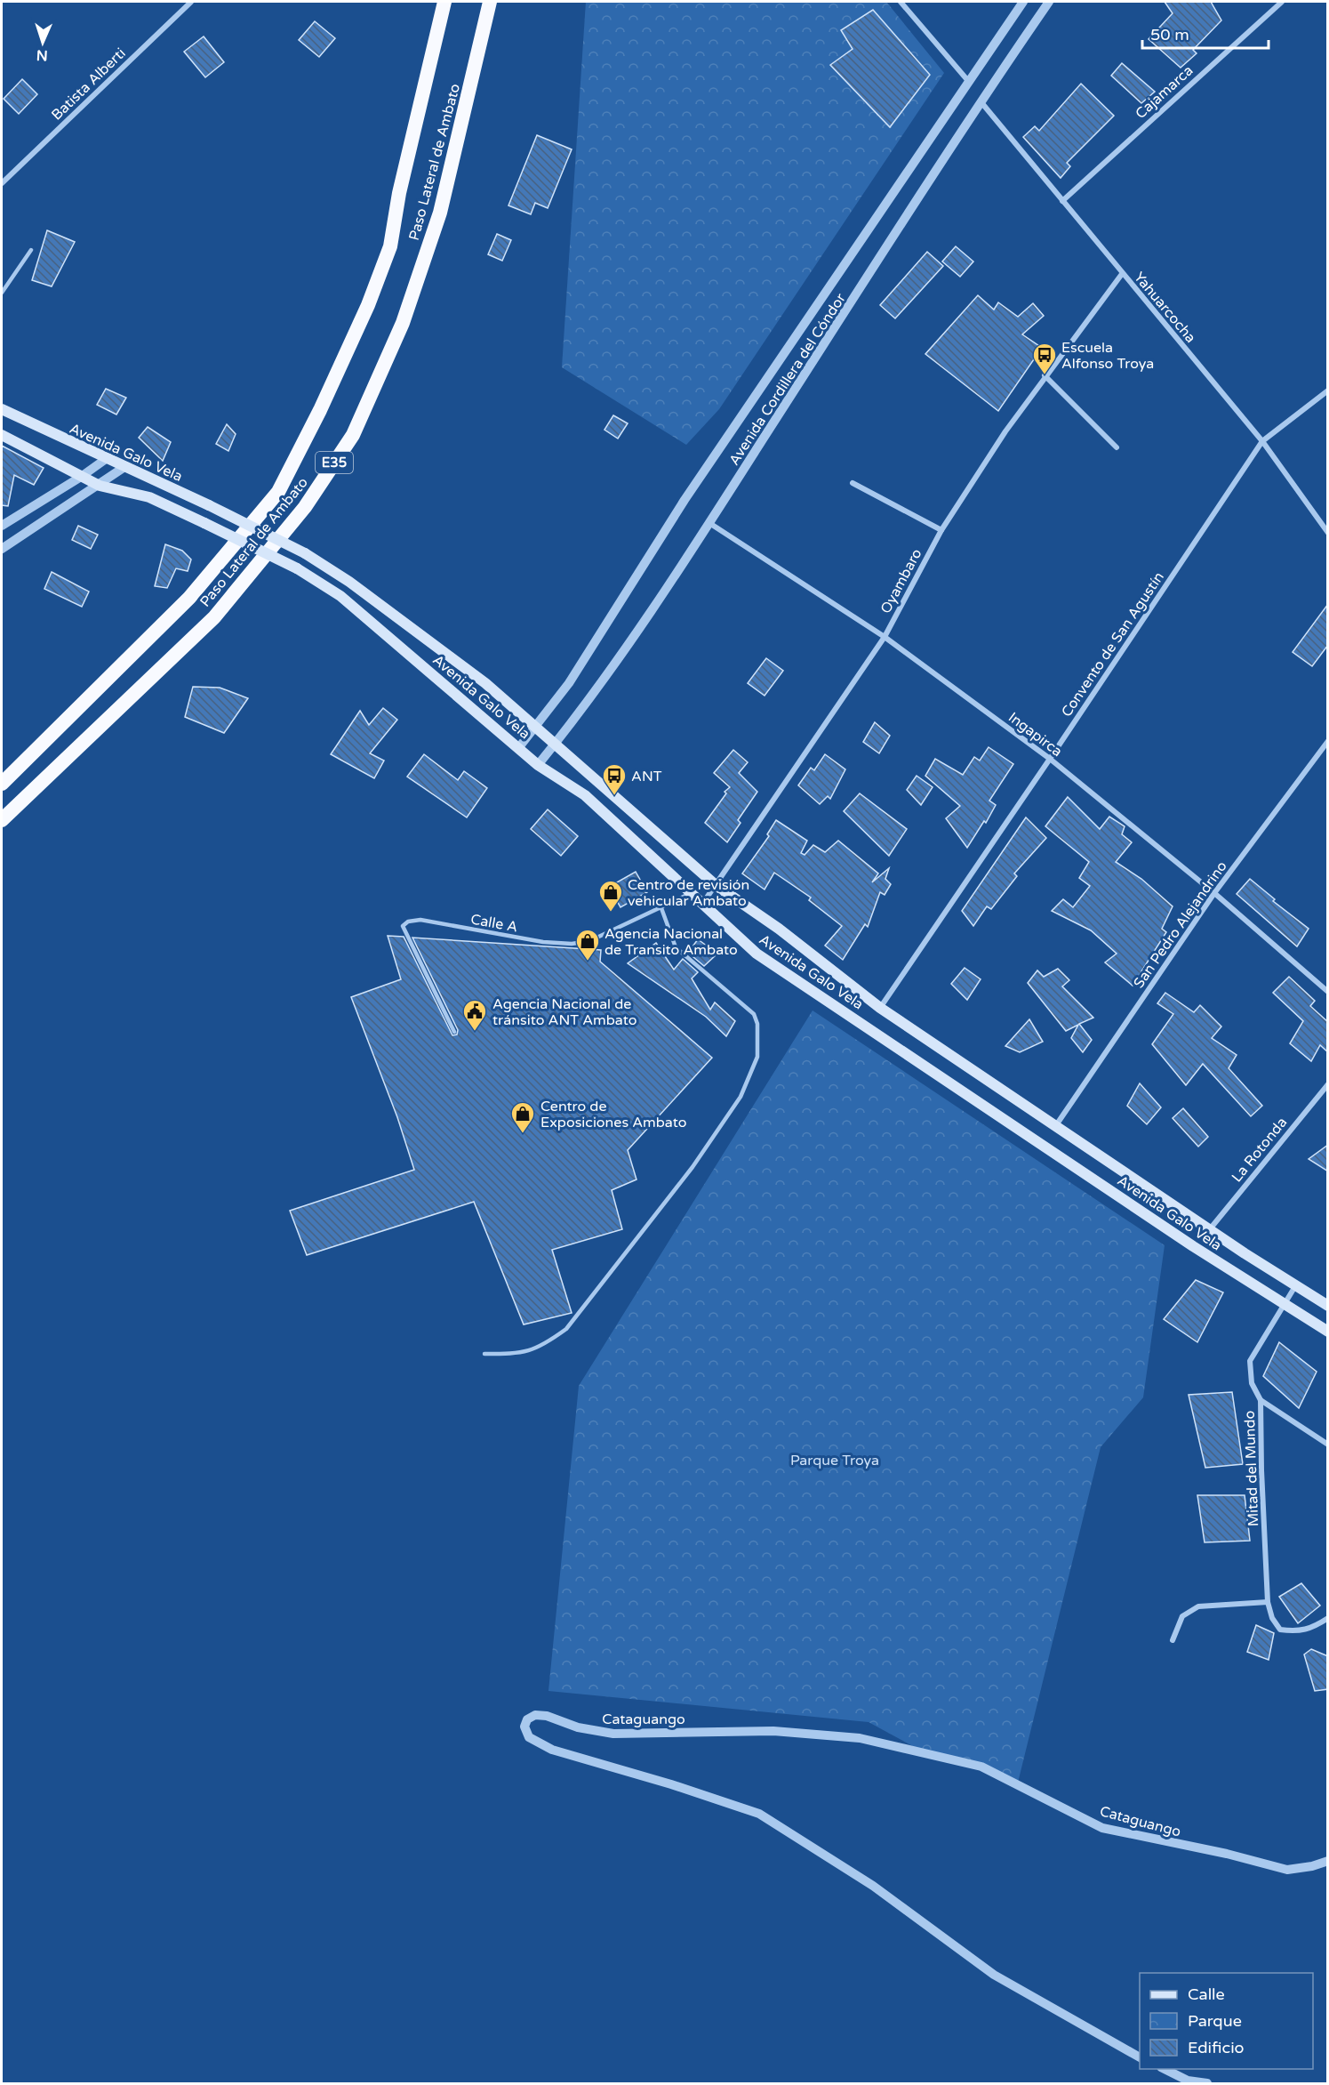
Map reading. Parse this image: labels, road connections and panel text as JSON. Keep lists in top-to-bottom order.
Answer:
{
  "streets": {
    "highway": ["Paso Lateral de Ambato", "E35"],
    "main road": ["Avenida Galo Vela"],
    "street": [
      "Batista Alberti",
      "Cajamarca",
      "Yahuarcocha",
      "Avenida Cordillera del Cóndor",
      "Oyambaro",
      "Convento de San Agustín",
      "Ingapirca",
      "San Pedro Alejandrino",
      "La Rotonda",
      "Mitad del Mundo",
      "Cataguango"
    ],
    "lane": ["Calle A"]
  },
  "crossings": [
    ["Cajamarca", "Yahuarcocha"],
    ["Yahuarcocha", "Avenida Cordillera del Cóndor"],
    ["Yahuarcocha", "Oyambaro"],
    ["Yahuarcocha", "Convento de San Agustín"],
    ["Avenida Cordillera del Cóndor", "Avenida Galo Vela"],
    ["Avenida Cordillera del Cóndor", "Ingapirca"],
    ["Avenida Galo Vela", "Oyambaro"],
    ["Avenida Galo Vela", "Convento de San Agustín"],
    ["Avenida Galo Vela", "Calle A"],
    ["Avenida Galo Vela", "San Pedro Alejandrino"],
    ["Avenida Galo Vela", "La Rotonda"],
    ["Avenida Galo Vela", "Mitad del Mundo"],
    ["Oyambaro", "Ingapirca"],
    ["Convento de San Agustín", "Ingapirca"],
    ["Ingapirca", "San Pedro Alejandrino"]
  ],
  "parks": ["Parque Troya"],
  "places": {
    "bus stop": ["Escuela Alfonso Troya", "ANT"],
    "shop": ["Centro de revisión vehicular Ambato", "Agencia Nacional de Transito Ambato", "Centro de Exposiciones Ambato"],
    "public building": ["Agencia Nacional de tránsito ANT Ambato"]
  },
  "legend": ["Calle", "Parque", "Edificio"],
  "scale_bar": "50 m",
  "north": "bottom"
}
